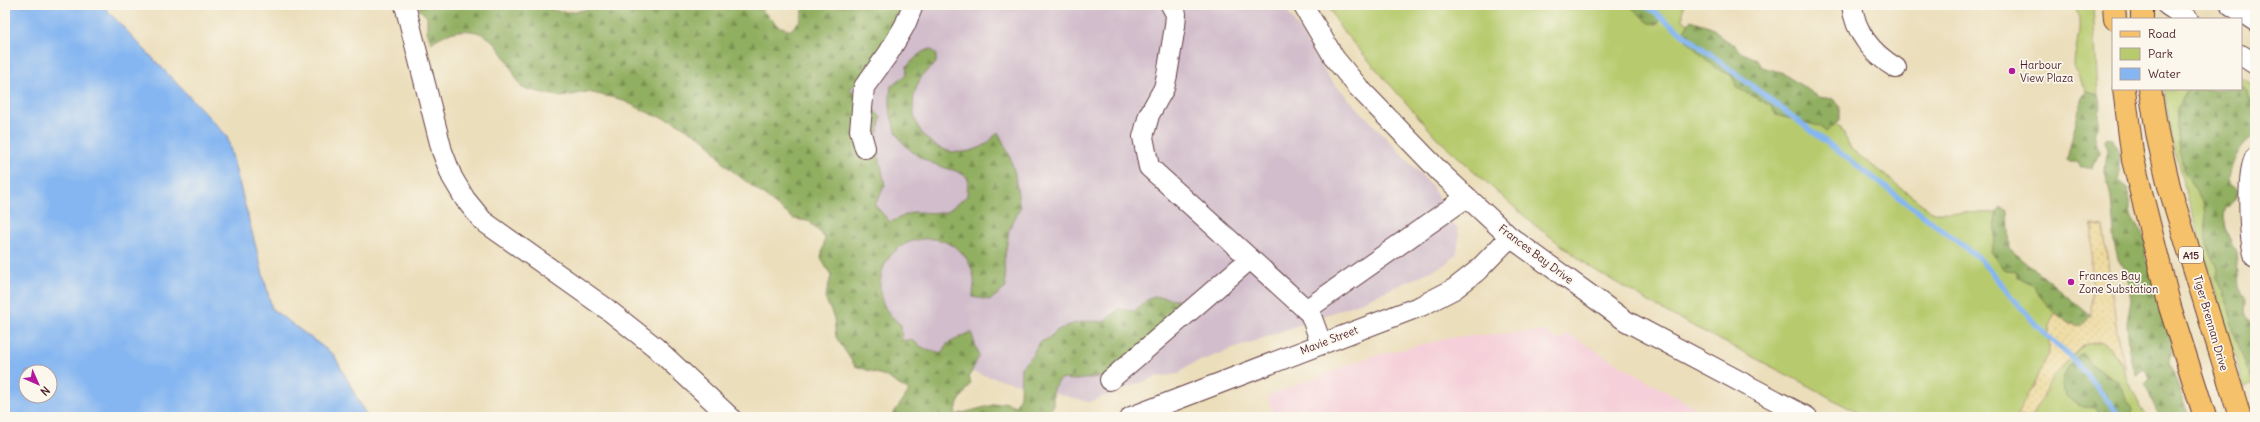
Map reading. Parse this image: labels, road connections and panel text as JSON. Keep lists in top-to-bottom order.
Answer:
{
  "streets": {
    "main road": ["A15", "Tiger Brennan Drive"],
    "street": ["Frances Bay Drive", "Mavie Street"]
  },
  "crossings": [
    ["Frances Bay Drive", "Mavie Street"]
  ],
  "places": ["Harbour View Plaza", "Frances Bay Zone Substation"],
  "legend": ["Road", "Park", "Water"],
  "north": "bottom right"
}
